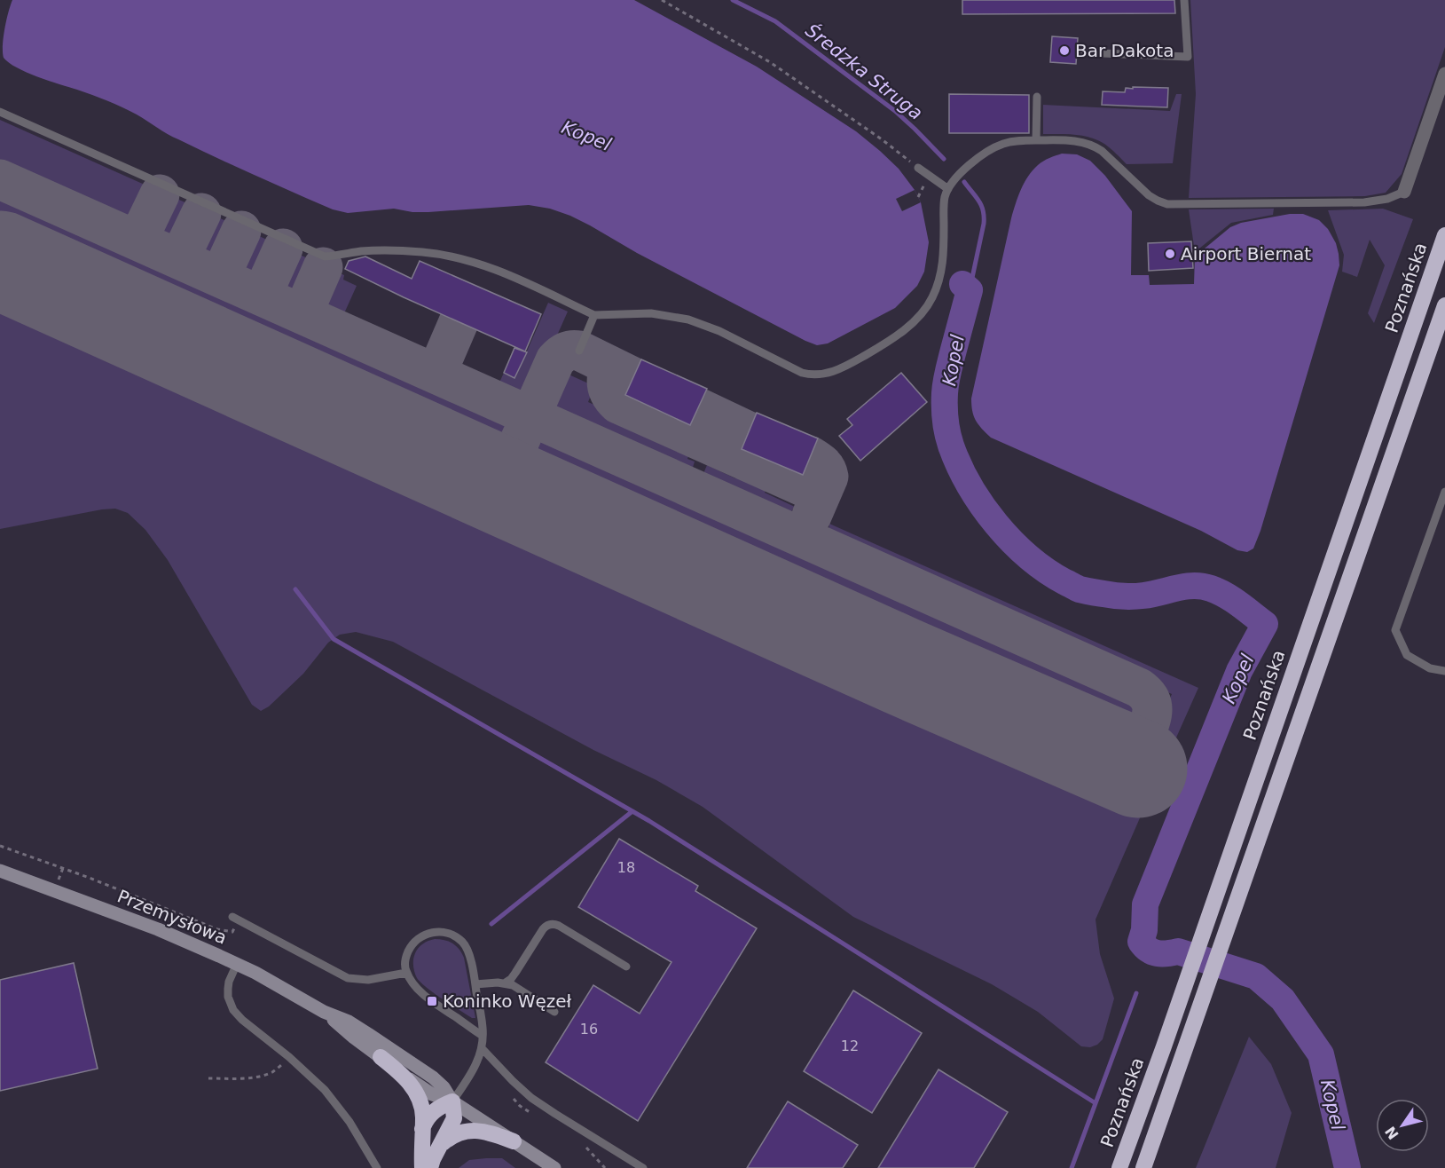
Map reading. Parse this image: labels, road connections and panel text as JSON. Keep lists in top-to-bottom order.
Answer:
{
  "streets": {
    "highway": ["Poznańska"],
    "street": ["Przemysłowa"]
  },
  "water": ["Średzka Struga", "Kopel"],
  "places": {
    "other": ["Bar Dakota", "Airport Biernat"],
    "transit": ["Koninko Węzeł"]
  },
  "house_numbers": ["18", "16", "12"],
  "north": "bottom left"
}
